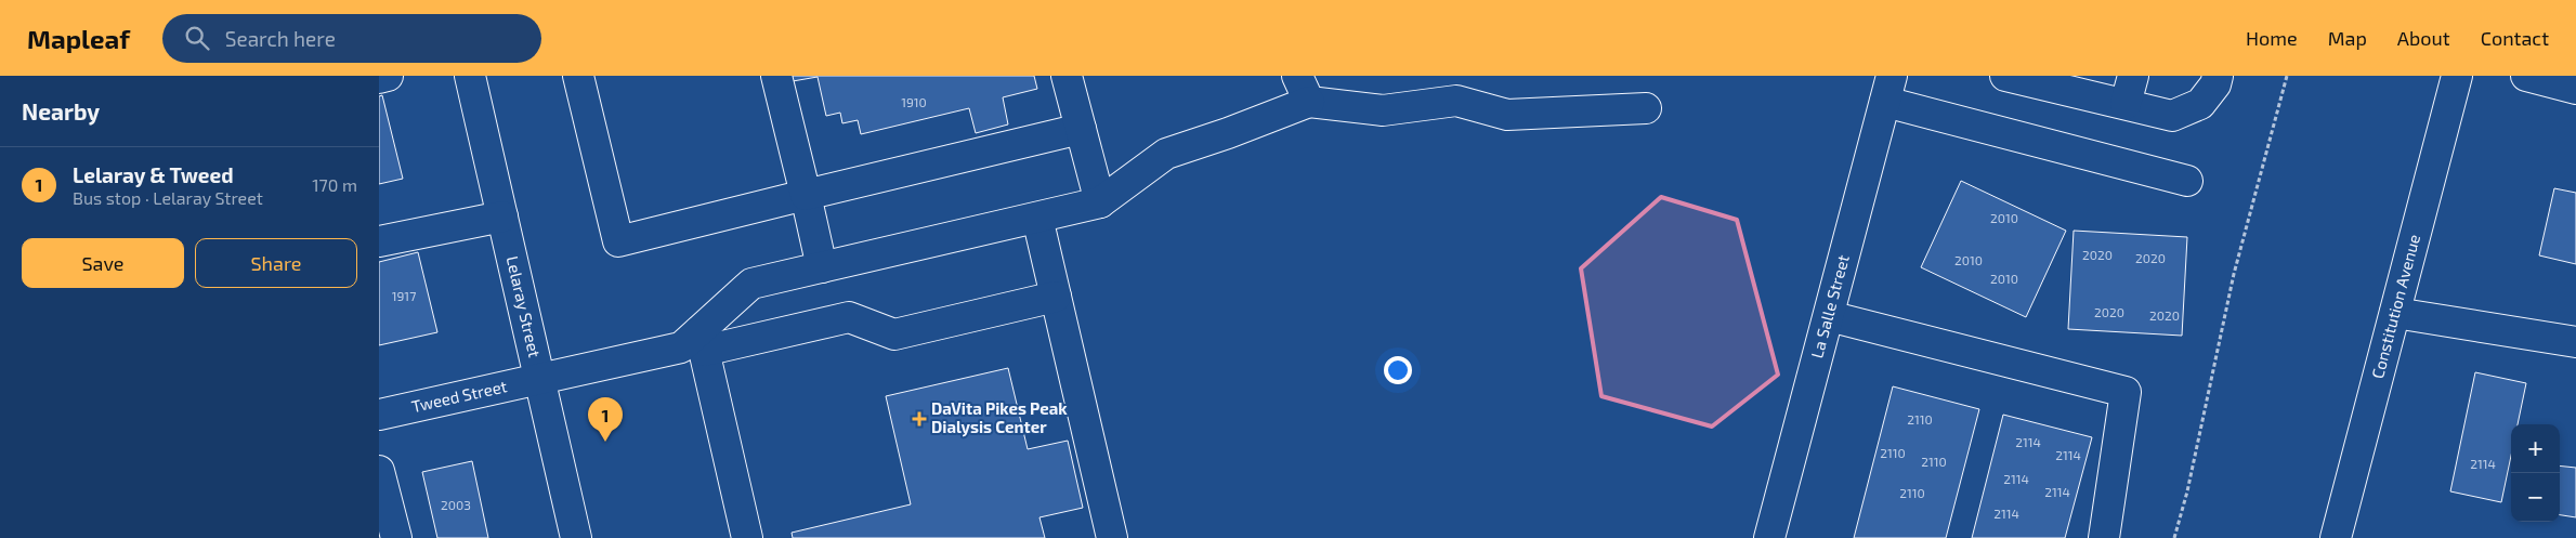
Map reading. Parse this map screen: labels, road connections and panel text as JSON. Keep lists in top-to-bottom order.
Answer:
{
  "streets": {
    "street": [
      "Lelaray Street",
      "La Salle Street",
      "Constitution Avenue",
      "Tweed Street"
    ]
  },
  "crossings": [
    ["Lelaray Street", "Tweed Street"]
  ],
  "places": {
    "health": ["DaVita Pikes Peak Dialysis Center"]
  },
  "house_numbers": [
    "1910",
    "2010",
    "2020",
    "2020",
    "2010",
    "2010",
    "1917",
    "2020",
    "2020",
    "2110",
    "2114",
    "2110",
    "2114",
    "2110",
    "2114",
    "2114",
    "2114",
    "2110",
    "2003",
    "2114"
  ],
  "page": {
    "header": "Mapleaf",
    "search": "Search here",
    "nav": [
      "Home",
      "Map",
      "About",
      "Contact"
    ],
    "heading": "Nearby",
    "list": [
      {
        "mark": "1",
        "name": "Lelaray & Tweed",
        "note": "Bus stop · Lelaray Street",
        "value": "170 m"
      }
    ],
    "buttons": ["Save", "Share"],
    "pins": "1",
    "map_buttons": ["+", "−"]
  }
}
